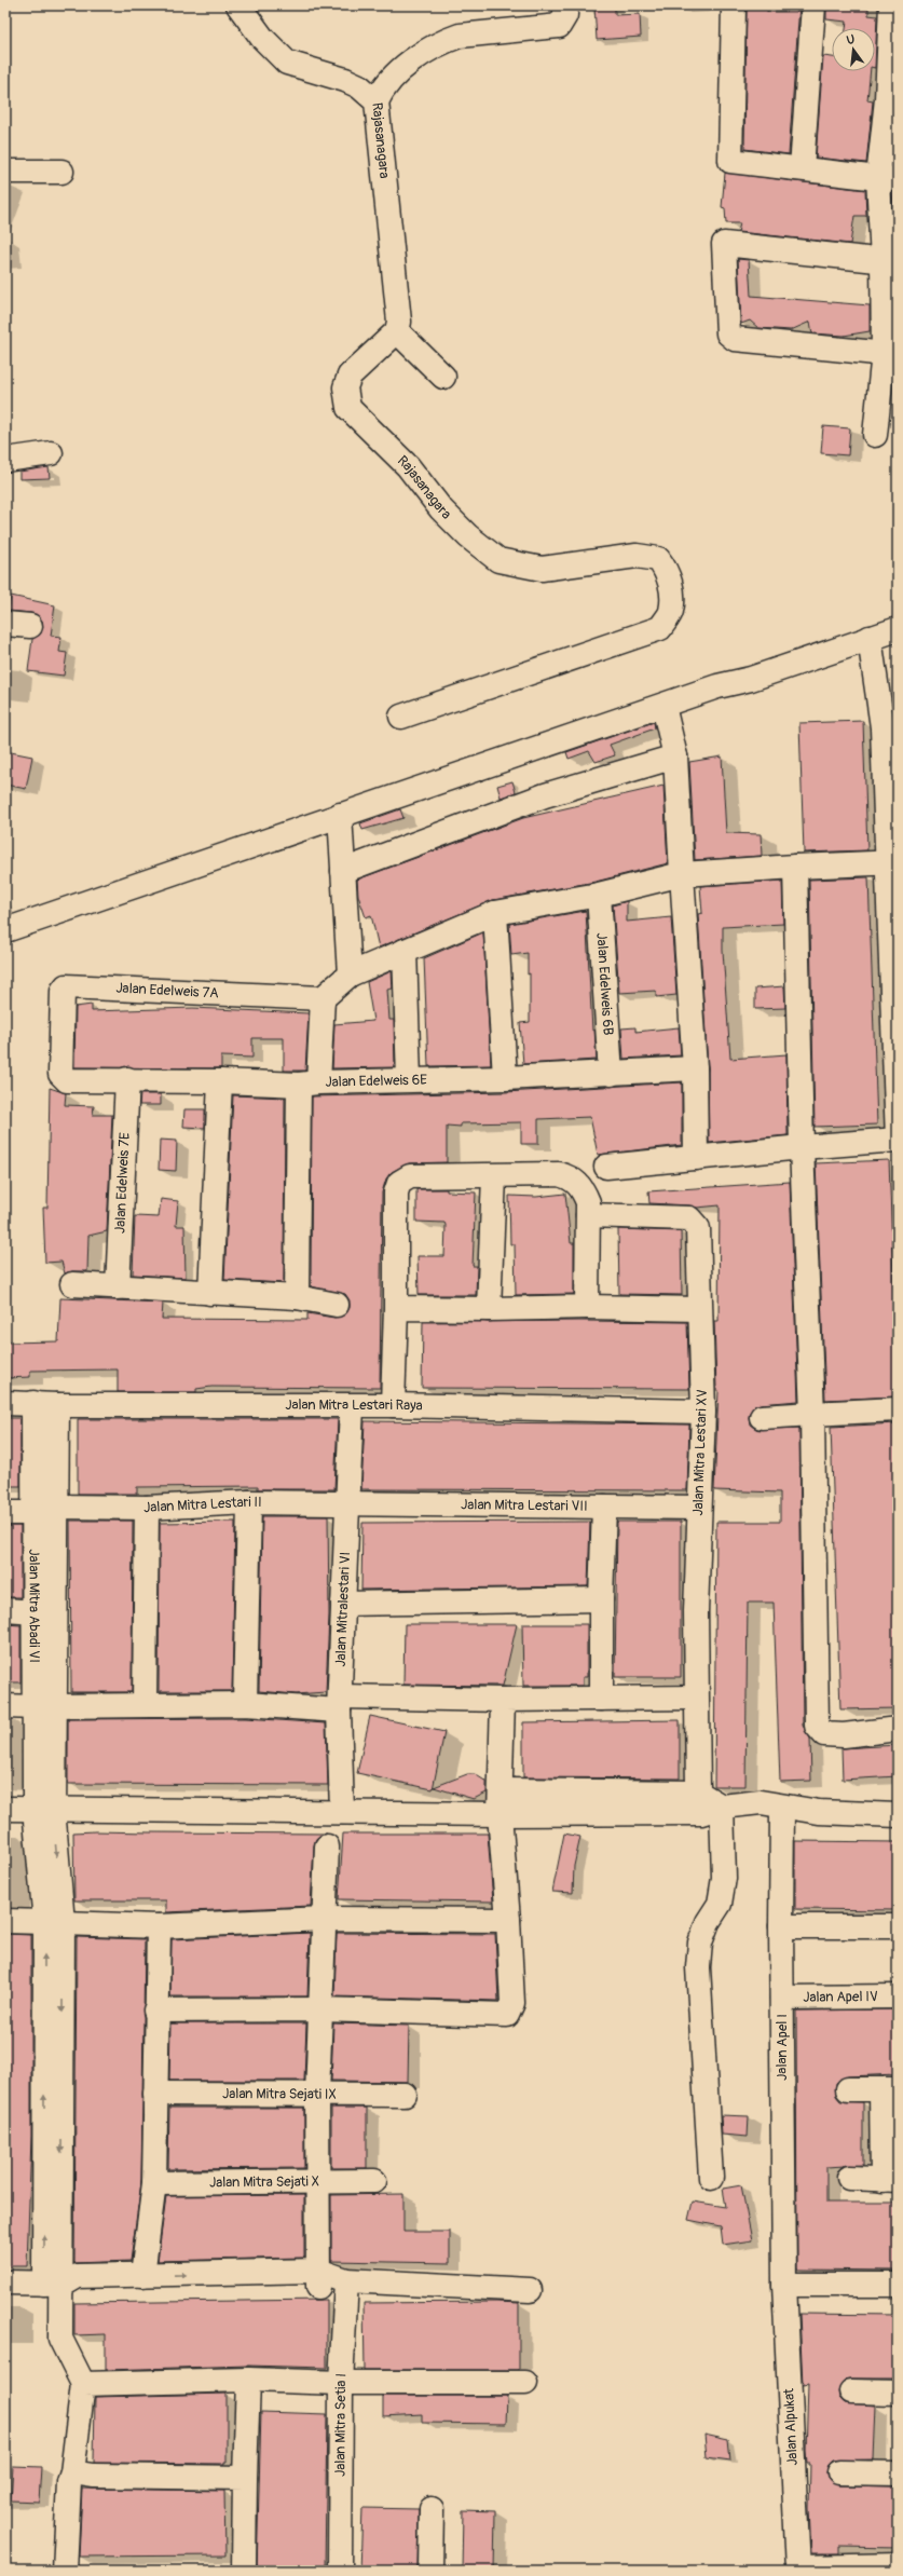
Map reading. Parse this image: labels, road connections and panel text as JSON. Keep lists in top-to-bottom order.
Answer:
{
  "streets": {
    "street": [
      "Rajasanagara",
      "Jalan Edelweis 6B",
      "Jalan Edelweis 7A",
      "Jalan Edelweis 6E",
      "Jalan Edelweis 7E",
      "Jalan Mitra Lestari Raya",
      "Jalan Mitra Lestari XV",
      "Jalan Mitra Lestari II",
      "Jalan Mitra Lestari VII",
      "Jalan Mitra Abadi VI",
      "Jalan Mitralestari VI",
      "Jalan Apel IV",
      "Jalan Apel I",
      "Jalan Mitra Sejati IX",
      "Jalan Mitra Sejati X",
      "Jalan Mitra Setia I",
      "Jalan Alpukat"
    ]
  },
  "crossings": [
    ["Jalan Edelweis 6B", "Jalan Edelweis 6E"],
    ["Jalan Edelweis 7A", "Jalan Edelweis 6E"],
    ["Jalan Edelweis 6E", "Jalan Edelweis 7E"],
    ["Jalan Mitra Lestari Raya", "Jalan Mitra Lestari XV"],
    ["Jalan Mitra Lestari Raya", "Jalan Mitra Abadi VI"],
    ["Jalan Mitra Lestari Raya", "Jalan Mitralestari VI"],
    ["Jalan Mitra Lestari XV", "Jalan Mitra Lestari VII"],
    ["Jalan Mitra Lestari II", "Jalan Mitra Lestari VII"],
    ["Jalan Mitra Lestari II", "Jalan Mitra Abadi VI"],
    ["Jalan Mitra Lestari II", "Jalan Mitralestari VI"],
    ["Jalan Mitra Lestari VII", "Jalan Mitralestari VI"],
    ["Jalan Apel IV", "Jalan Apel I"],
    ["Jalan Apel I", "Jalan Alpukat"],
    ["Jalan Mitra Sejati IX", "Jalan Mitra Setia I"],
    ["Jalan Mitra Sejati X", "Jalan Mitra Setia I"]
  ],
  "north": "top"
}
